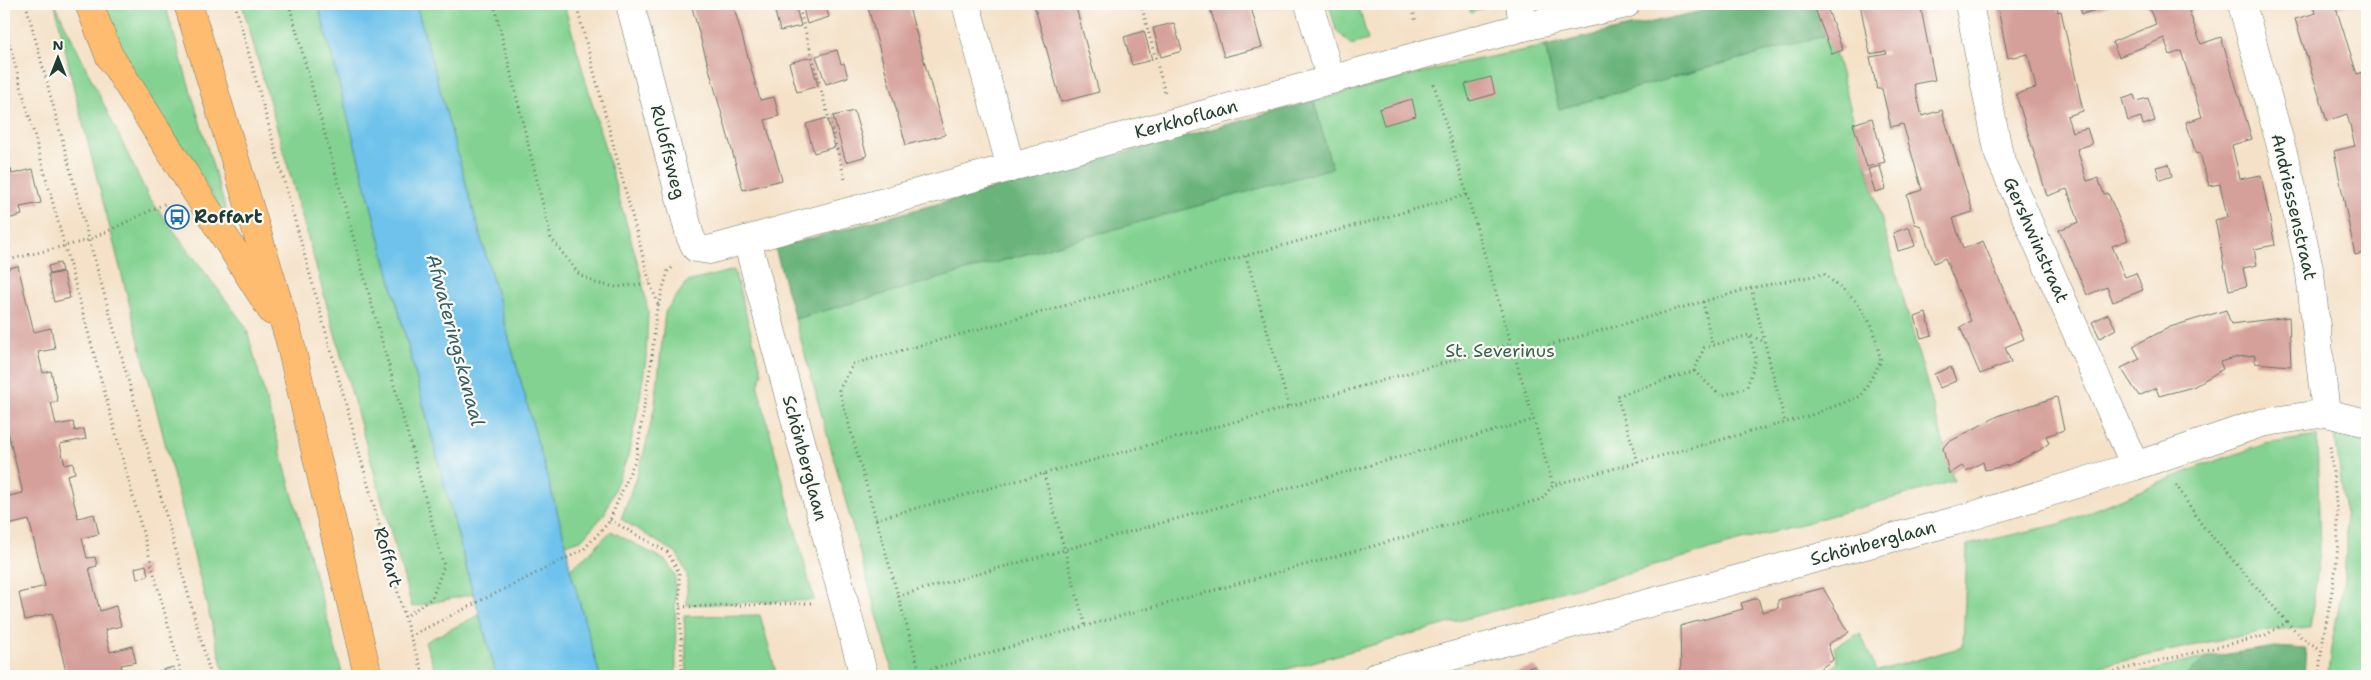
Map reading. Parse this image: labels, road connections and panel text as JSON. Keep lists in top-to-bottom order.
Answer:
{
  "streets": {
    "street": [
      "Kerkhoflaan",
      "Ruloffsweg",
      "Andriessenstraat",
      "Gershwinstraat",
      "Schönberglaan"
    ],
    "path": ["Roffart"]
  },
  "crossings": [
    ["Kerkhoflaan", "Schönberglaan"],
    ["Andriessenstraat", "Schönberglaan"],
    ["Gershwinstraat", "Schönberglaan"]
  ],
  "water": ["Afwateringskanaal"],
  "parks": ["St. Severinus"],
  "places": {
    "bus stop": ["Roffart"]
  },
  "north": "top"
}
